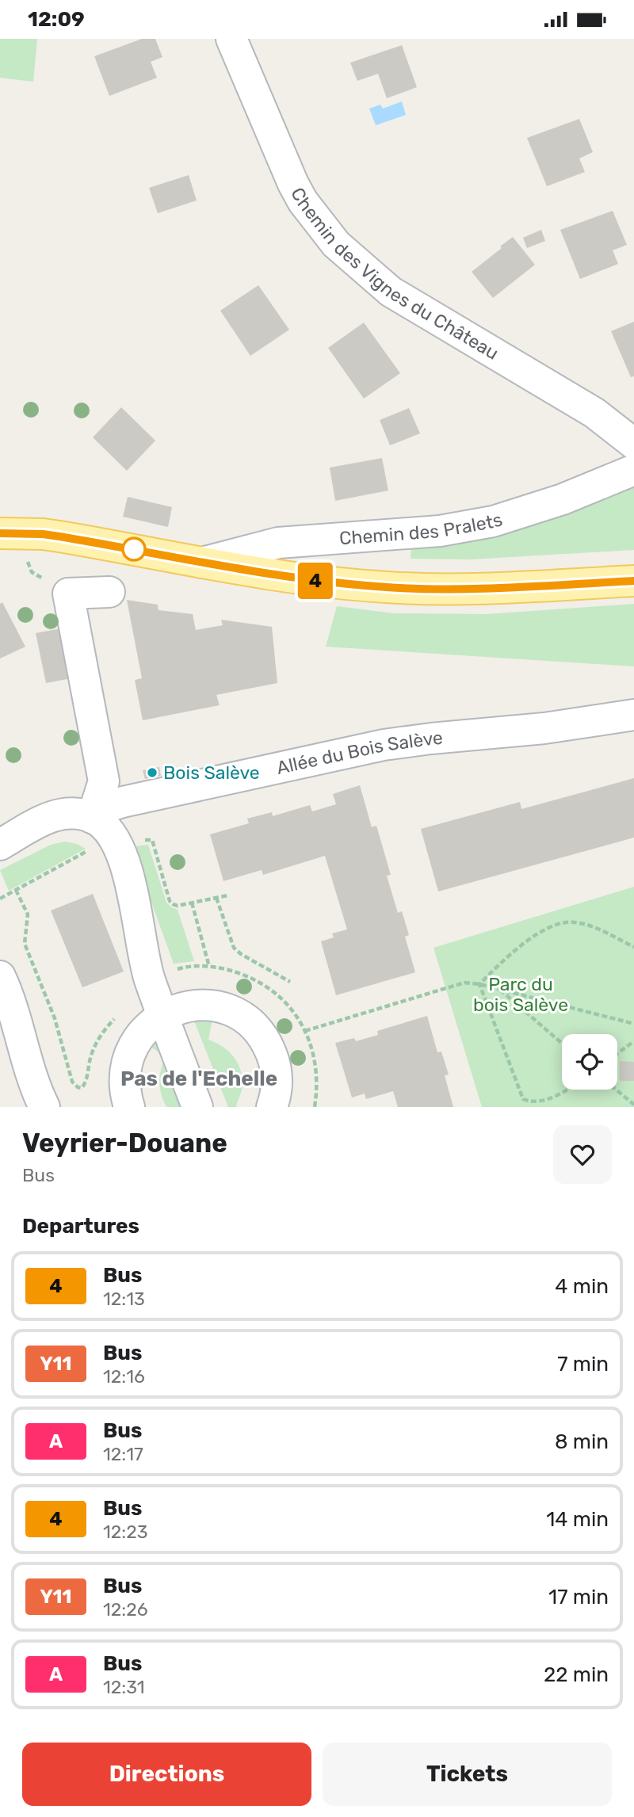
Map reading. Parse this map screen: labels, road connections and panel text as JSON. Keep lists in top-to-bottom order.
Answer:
{
  "streets": {
    "street": ["Chemin des Vignes du Château", "Chemin des Pralets", "Allée du Bois Salève"]
  },
  "districts": ["Pas de l'Echelle"],
  "parks": ["Parc du bois Salève"],
  "places": ["Bois Salève"],
  "lines": ["bus line 4"],
  "page": {
    "status": "12:09",
    "on_map": "4",
    "heading": [
      ["Veyrier-Douane", "Bus"],
      "Departures"
    ],
    "list": [
      {
        "mark": "4",
        "name": "Bus",
        "note": "12:13",
        "value": "4 min"
      },
      {
        "mark": "Y11",
        "name": "Bus",
        "note": "12:16",
        "value": "7 min"
      },
      {
        "mark": "A",
        "name": "Bus",
        "note": "12:17",
        "value": "8 min"
      },
      {
        "mark": "4",
        "name": "Bus",
        "note": "12:23",
        "value": "14 min"
      },
      {
        "mark": "Y11",
        "name": "Bus",
        "note": "12:26",
        "value": "17 min"
      },
      {
        "mark": "A",
        "name": "Bus",
        "note": "12:31",
        "value": "22 min"
      }
    ],
    "buttons": ["Directions", "Tickets"]
  }
}
